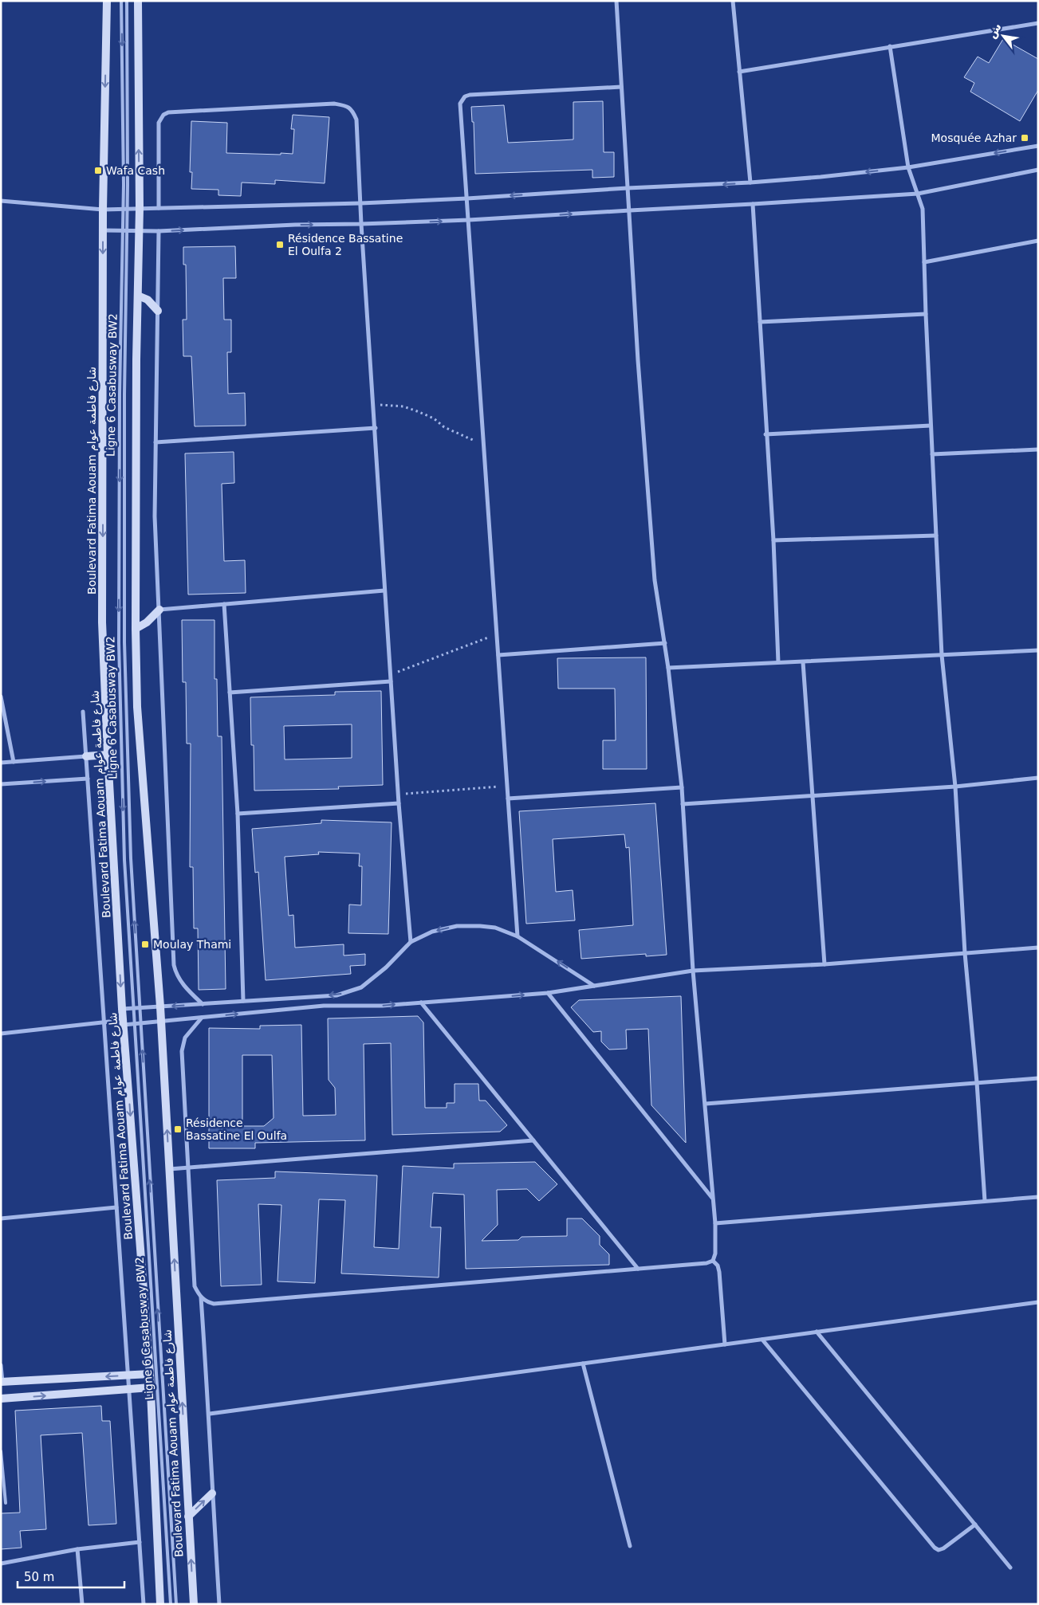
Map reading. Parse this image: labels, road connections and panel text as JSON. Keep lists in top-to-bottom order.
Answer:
{
  "streets": {
    "main road": ["Boulevard Fatima Aouam شارع فاطمة عوام"],
    "lane": ["Ligne 6 Casabusway BW2"]
  },
  "places": {
    "transit": [
      "Mosquée Azhar",
      "Wafa Cash",
      "Résidence Bassatine El Oulfa 2",
      "Moulay Thami",
      "Résidence Bassatine El Oulfa"
    ]
  },
  "scale_bar": "50 m",
  "north": "top left"
}
